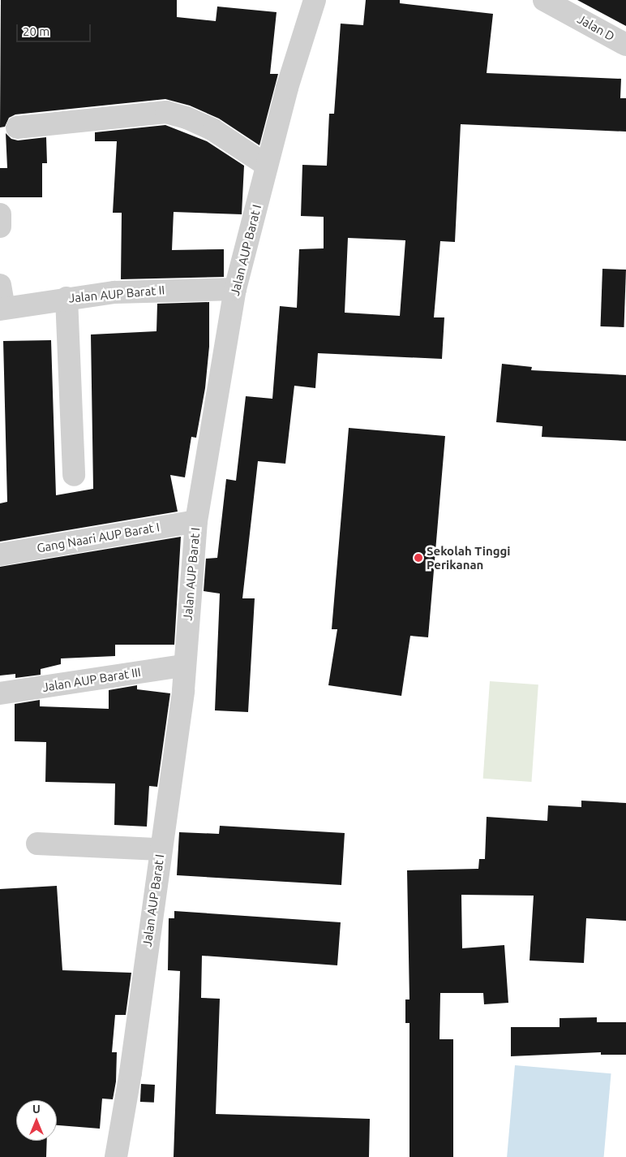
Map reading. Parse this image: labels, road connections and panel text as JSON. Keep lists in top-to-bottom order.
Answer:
{
  "streets": {
    "street": [
      "Jalan D",
      "Jalan AUP Barat I",
      "Jalan AUP Barat II",
      "Gang Naari AUP Barat I",
      "Jalan AUP Barat III"
    ]
  },
  "crossings": [
    ["Jalan AUP Barat I", "Jalan AUP Barat II"],
    ["Jalan AUP Barat I", "Gang Naari AUP Barat I"],
    ["Jalan AUP Barat I", "Jalan AUP Barat III"]
  ],
  "places": ["Sekolah Tinggi Perikanan"],
  "scale_bar": "20 m",
  "north": "top"
}
